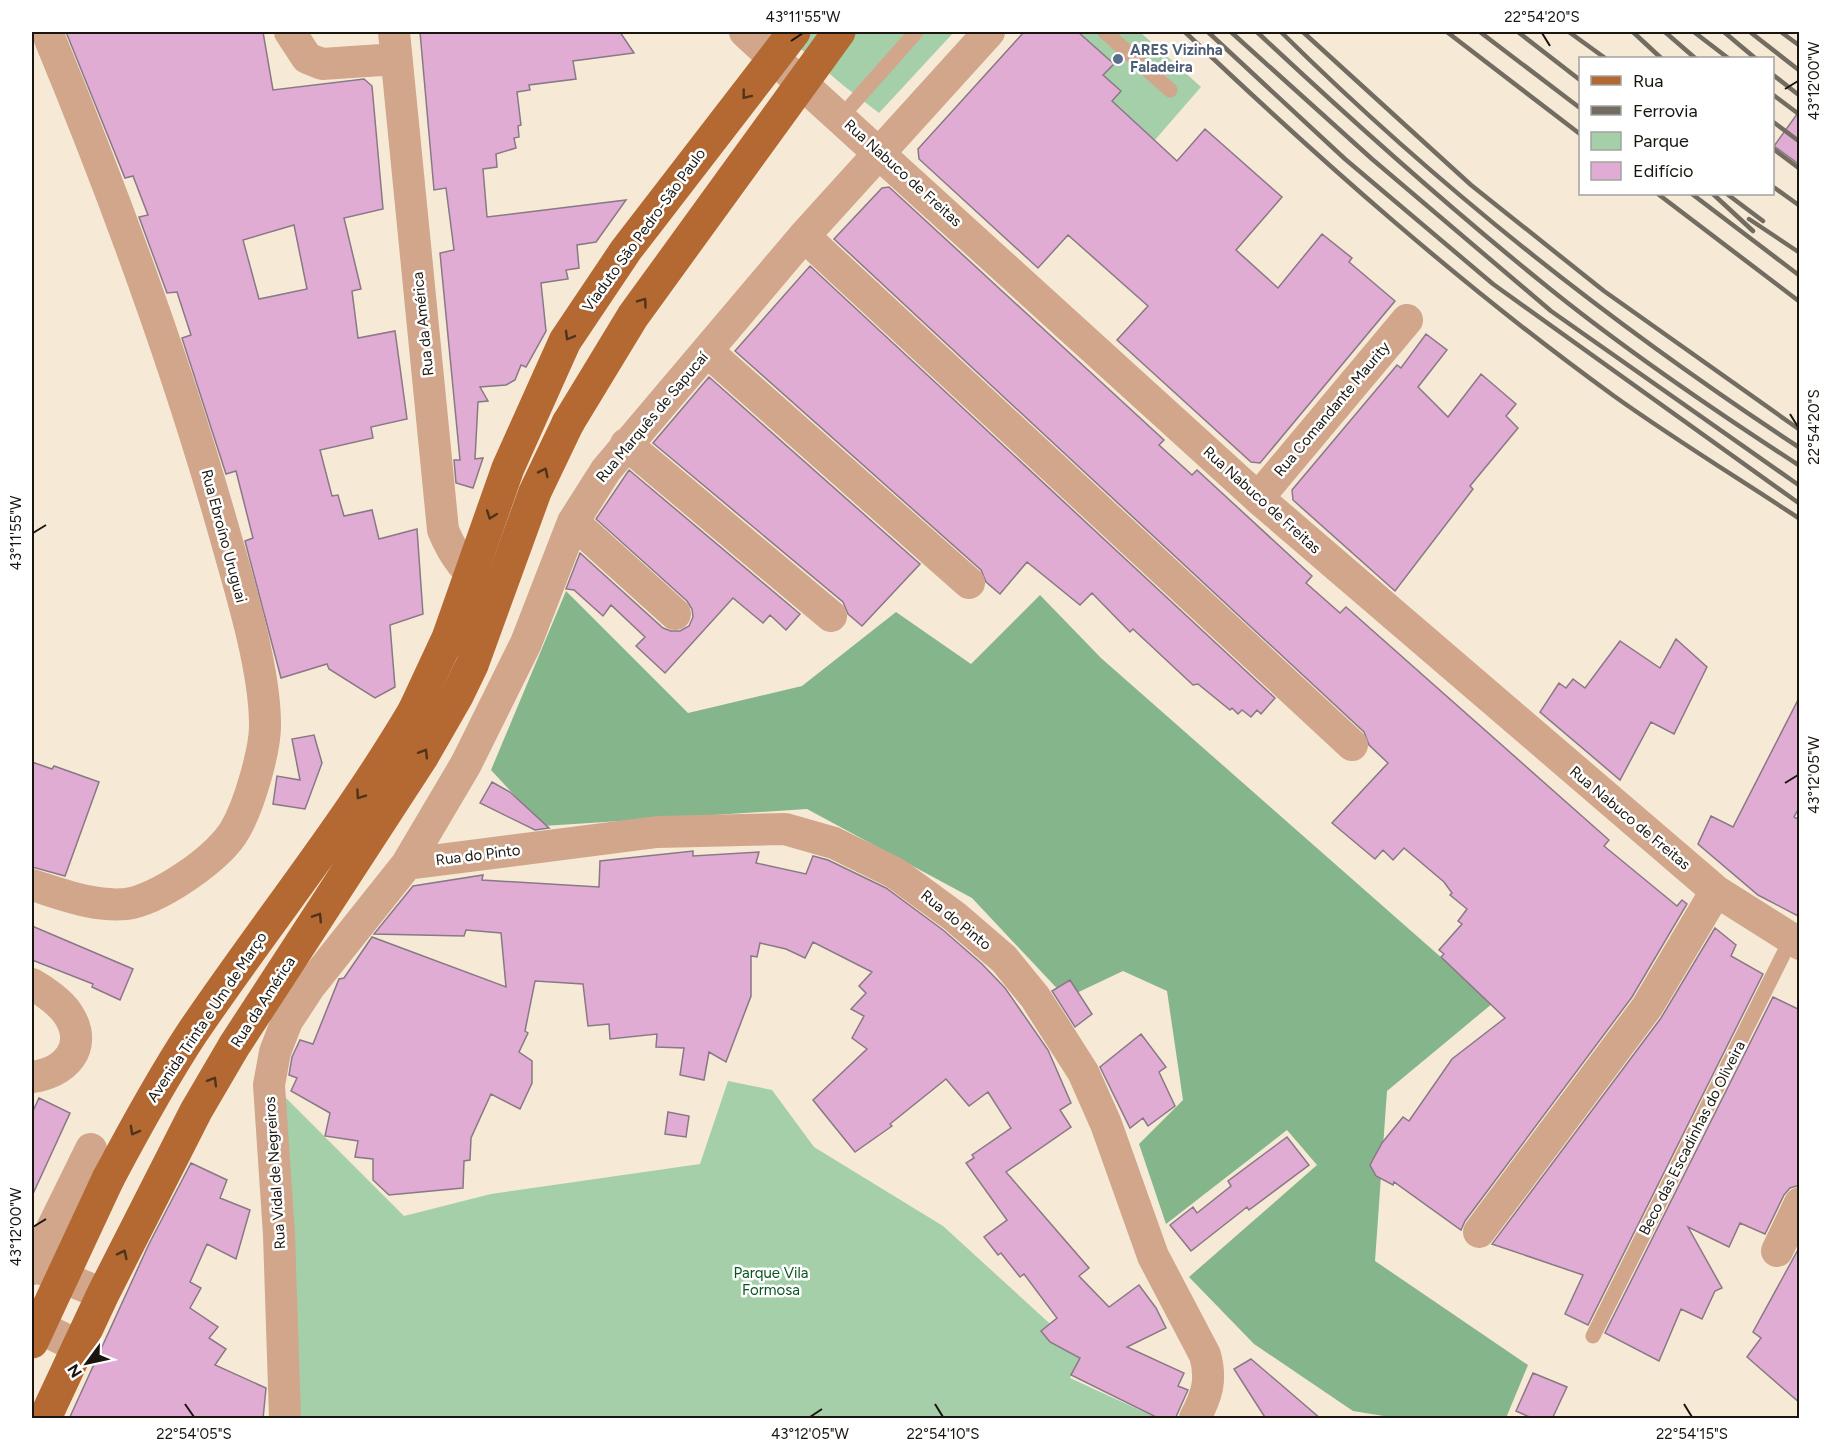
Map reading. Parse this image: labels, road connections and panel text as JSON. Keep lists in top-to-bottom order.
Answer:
{
  "streets": {
    "main road": ["Viaduto São Pedro-São Paulo", "Rua da América", "Avenida Trinta e Um de Março"],
    "street": [
      "Rua Nabuco de Freitas",
      "Rua Comandante Maurity",
      "Rua Marquês de Sapucaí",
      "Rua Ebroíno Uruguai",
      "Rua do Pinto",
      "Rua Vidal de Negreiros"
    ],
    "lane": ["Beco das Escadinhas do Oliveira"]
  },
  "crossings": [
    ["Rua Nabuco de Freitas", "Rua Comandante Maurity"],
    ["Rua Nabuco de Freitas", "Rua Marquês de Sapucaí"],
    ["Rua Nabuco de Freitas", "Beco das Escadinhas do Oliveira"],
    ["Viaduto São Pedro-São Paulo", "Avenida Trinta e Um de Março"],
    ["Rua Marquês de Sapucaí", "Rua do Pinto"],
    ["Rua Marquês de Sapucaí", "Rua Vidal de Negreiros"],
    ["Rua do Pinto", "Rua Vidal de Negreiros"]
  ],
  "one_way": ["Viaduto São Pedro-São Paulo", "Rua da América", "Avenida Trinta e Um de Março"],
  "parks": ["Parque Vila Formosa"],
  "places": ["ARES Vizinha Faladeira"],
  "legend": [
    "Rua",
    "Ferrovia",
    "Parque",
    "Edifício"
  ],
  "north": "bottom left",
  "coordinates": [
    "43°11'55\"W",
    "22°54'20\"S",
    "43°12'00\"W",
    "43°12'05\"W",
    "22°54'05\"S",
    "22°54'10\"S",
    "22°54'15\"S"
  ]
}
